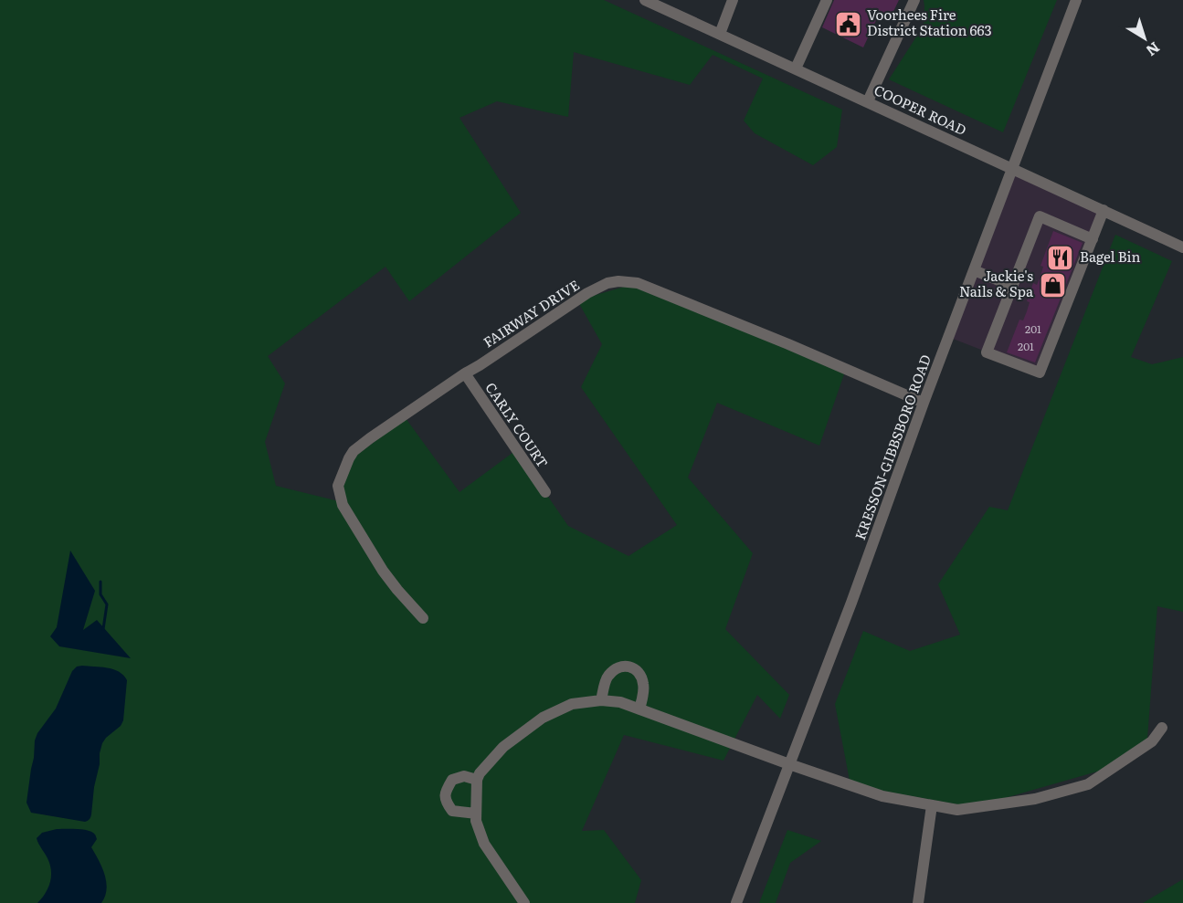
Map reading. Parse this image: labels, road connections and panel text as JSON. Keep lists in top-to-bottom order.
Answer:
{
  "streets": {
    "street": [
      "COOPER ROAD",
      "FAIRWAY DRIVE",
      "CARLY COURT",
      "KRESSON-GIBBSBORO ROAD"
    ]
  },
  "crossings": [
    ["COOPER ROAD", "KRESSON-GIBBSBORO ROAD"],
    ["FAIRWAY DRIVE", "CARLY COURT"],
    ["FAIRWAY DRIVE", "KRESSON-GIBBSBORO ROAD"]
  ],
  "places": {
    "public building": ["Voorhees Fire District Station 663"],
    "restaurant": ["Bagel Bin"],
    "shop": ["Jackie's Nails & Spa"]
  },
  "house_numbers": ["201", "201"],
  "north": "bottom right"
}
